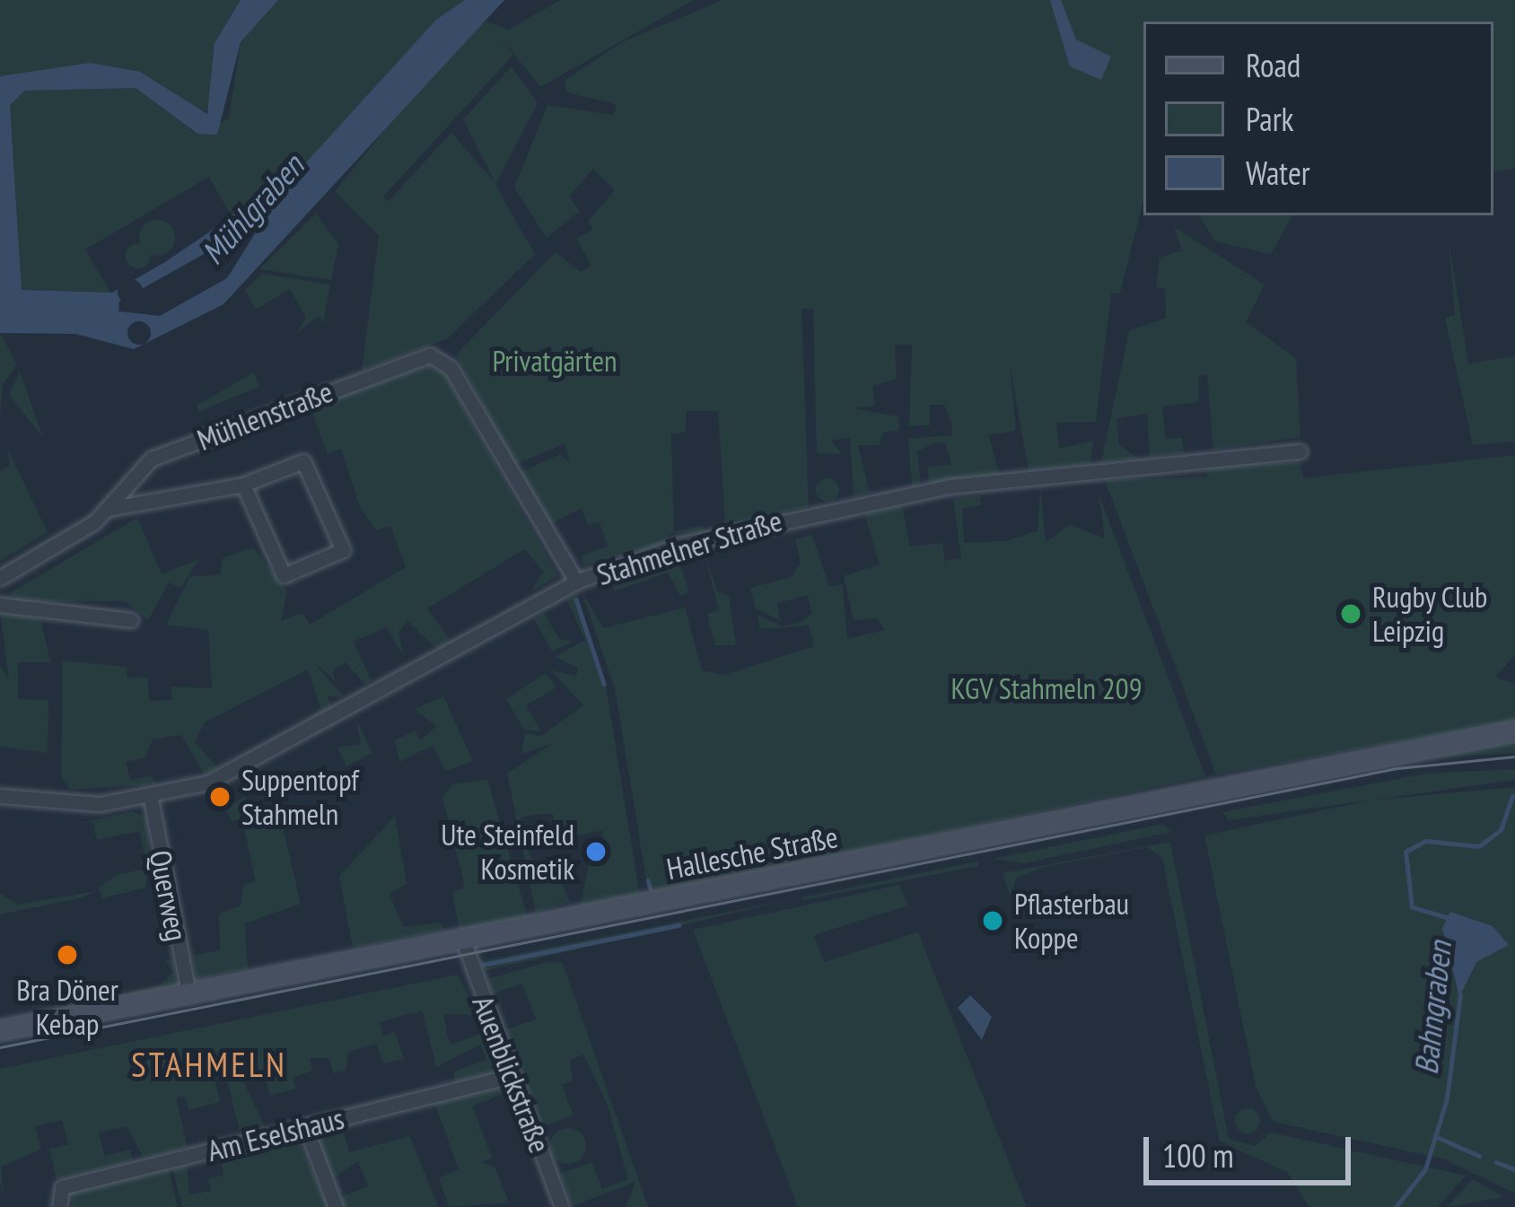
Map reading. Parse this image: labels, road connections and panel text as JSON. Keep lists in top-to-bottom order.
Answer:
{
  "streets": {
    "street": [
      "Mühlenstraße",
      "Stahmelner Straße",
      "Hallesche Straße",
      "Querweg",
      "Auenblickstraße",
      "Am Eselshaus"
    ]
  },
  "crossings": [
    ["Mühlenstraße", "Stahmelner Straße"],
    ["Stahmelner Straße", "Querweg"],
    ["Hallesche Straße", "Querweg"],
    ["Hallesche Straße", "Auenblickstraße"],
    ["Auenblickstraße", "Am Eselshaus"]
  ],
  "districts": ["STAHMELN"],
  "water": ["Mühlgraben", "Bahngraben"],
  "parks": ["Privatgärten", "KGV Stahmeln 209"],
  "places": [
    "Rugby Club Leipzig",
    "Suppentopf Stahmeln",
    "Ute Steinfeld Kosmetik",
    "Pflasterbau Koppe",
    "Bra Döner Kebap"
  ],
  "legend": ["Road", "Park", "Water"],
  "scale_bar": "100 m"
}
